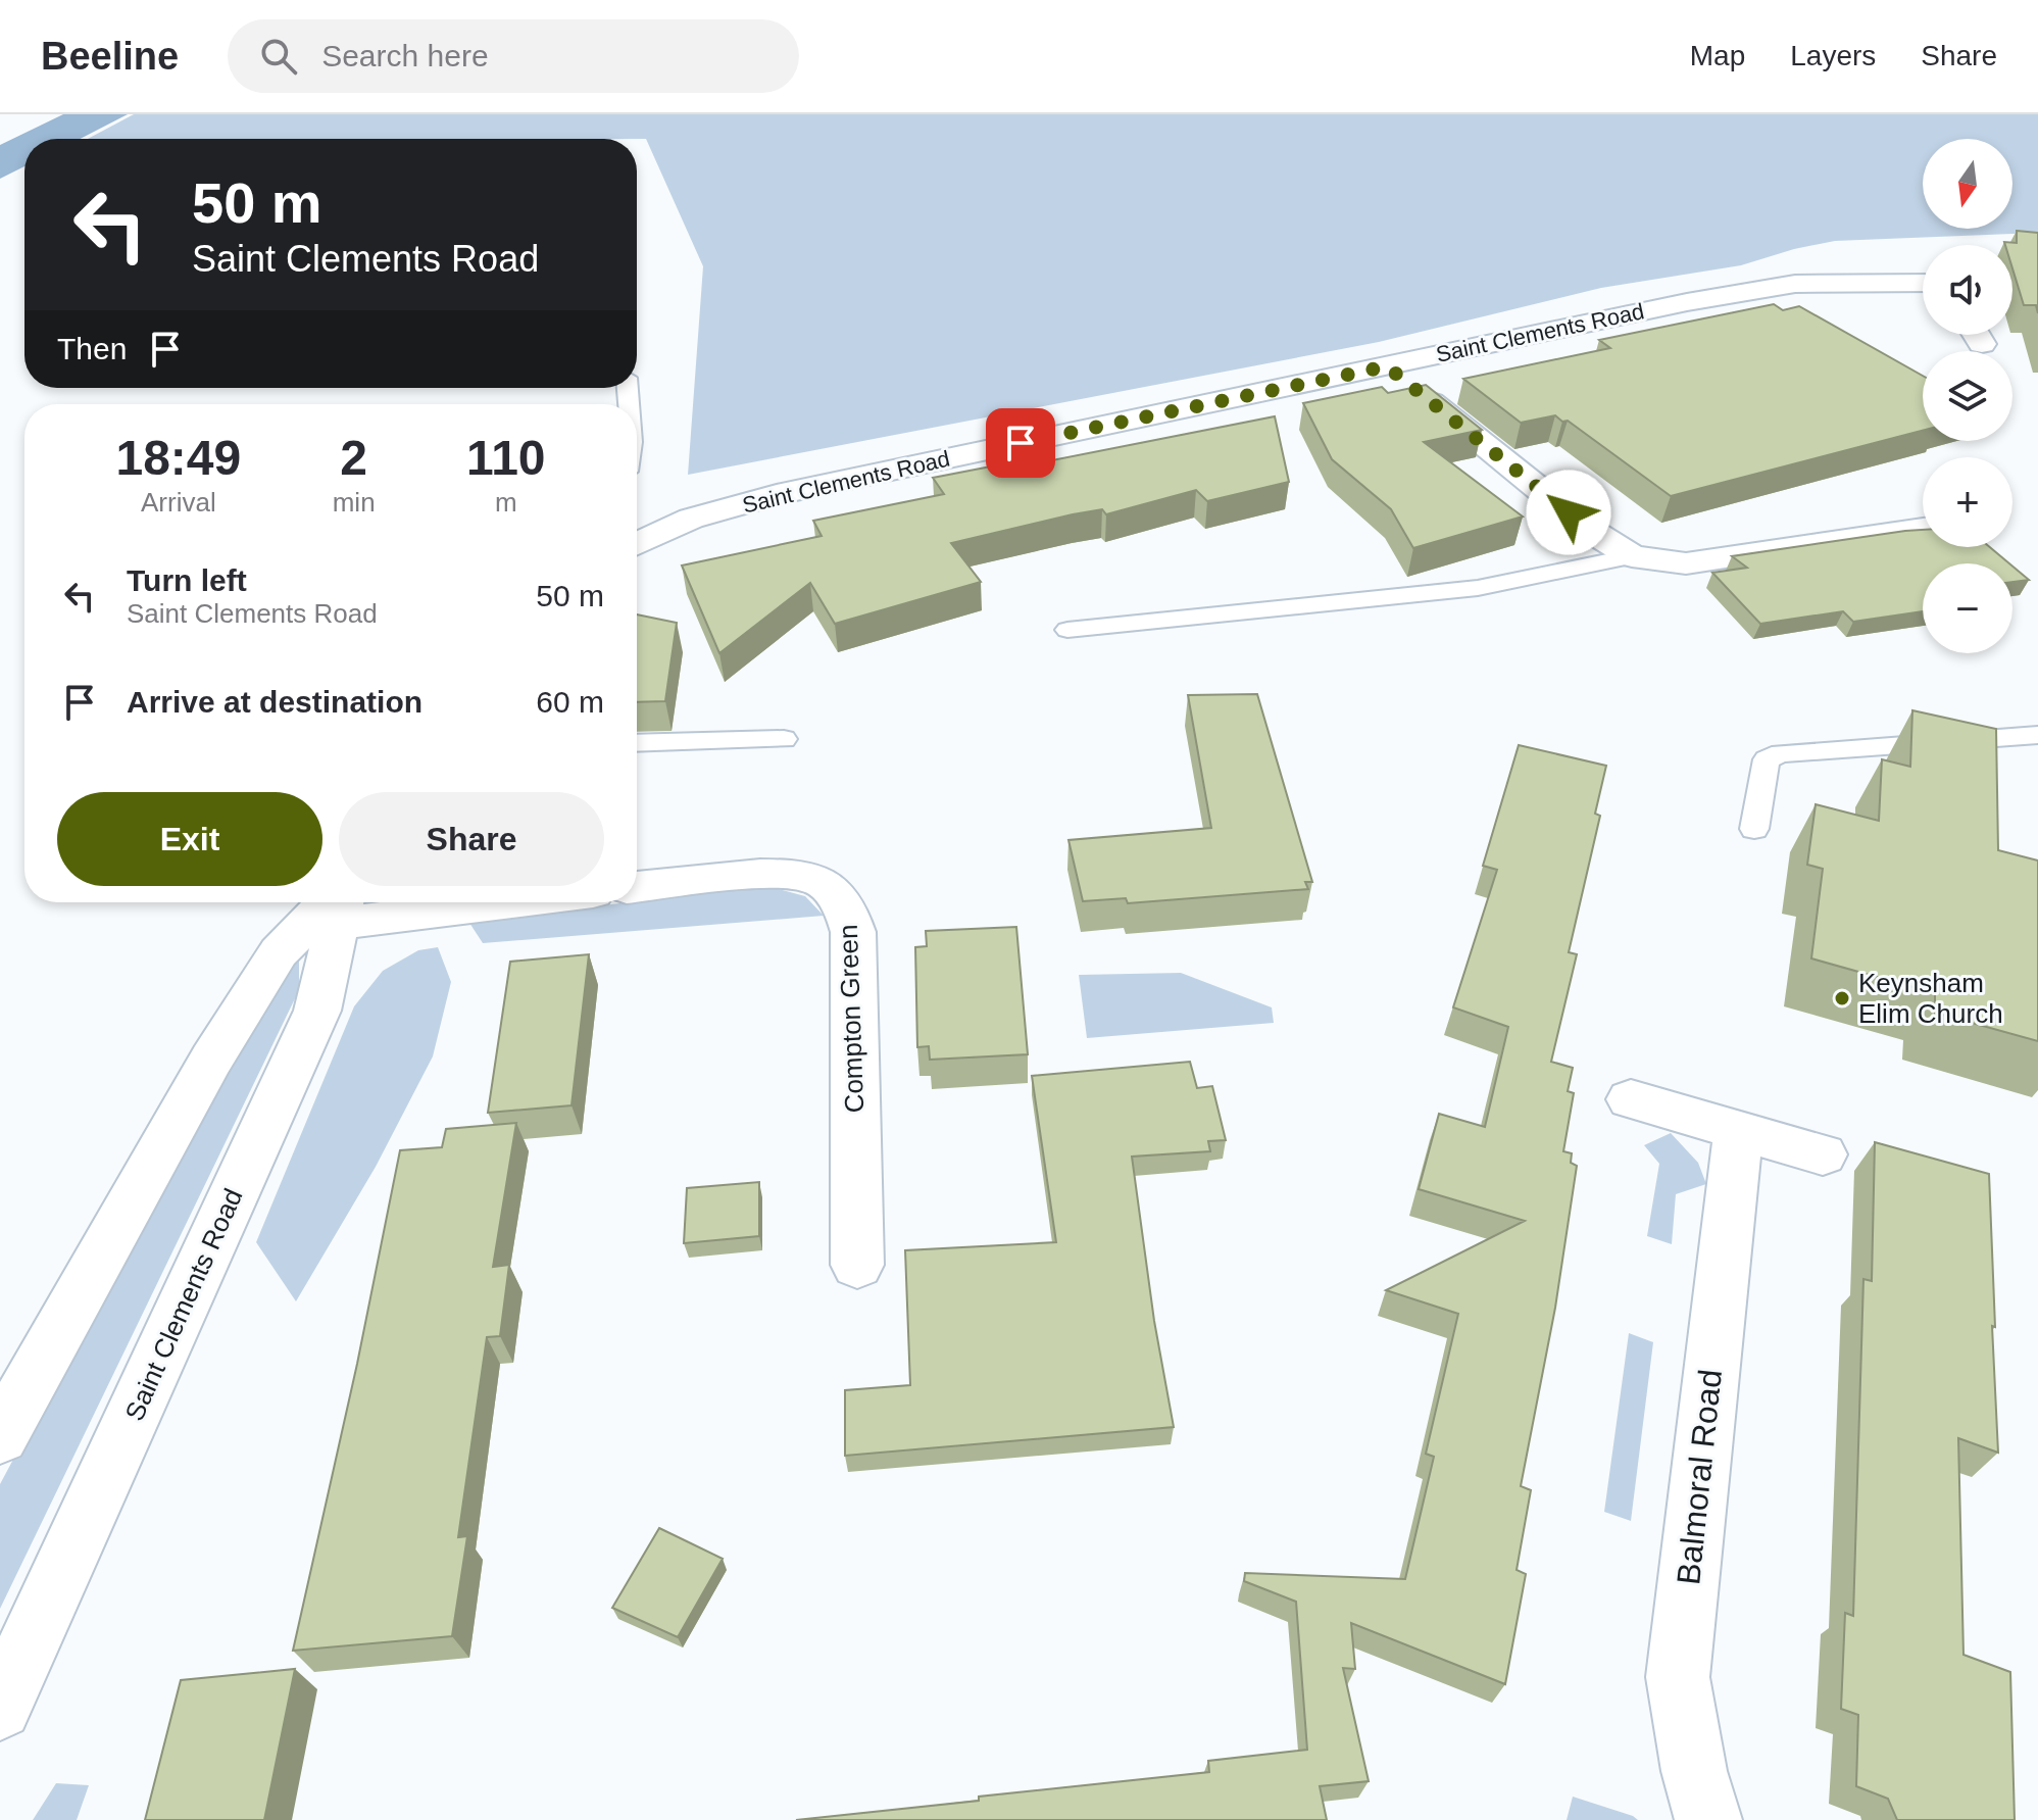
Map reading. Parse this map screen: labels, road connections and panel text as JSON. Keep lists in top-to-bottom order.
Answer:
{
  "streets": {
    "street": ["Saint Clements Road", "Compton Green", "Balmoral Road"]
  },
  "places": ["Keynsham Elim Church"],
  "north": "bottom",
  "page": {
    "header": "Beeline",
    "search": "Search here",
    "nav": ["Map", "Layers", "Share"],
    "map_buttons": ["+", "−"],
    "turn": ["50 m", "Saint Clements Road"],
    "then": "Then",
    "eta": [
      "18:49",
      "Arrival",
      "2",
      "min",
      "110",
      "m"
    ],
    "list": [
      {
        "name": "Turn left",
        "note": "Saint Clements Road",
        "value": "50 m"
      },
      {
        "name": "Arrive at destination",
        "value": "60 m"
      }
    ],
    "buttons": ["Exit", "Share"]
  }
}
